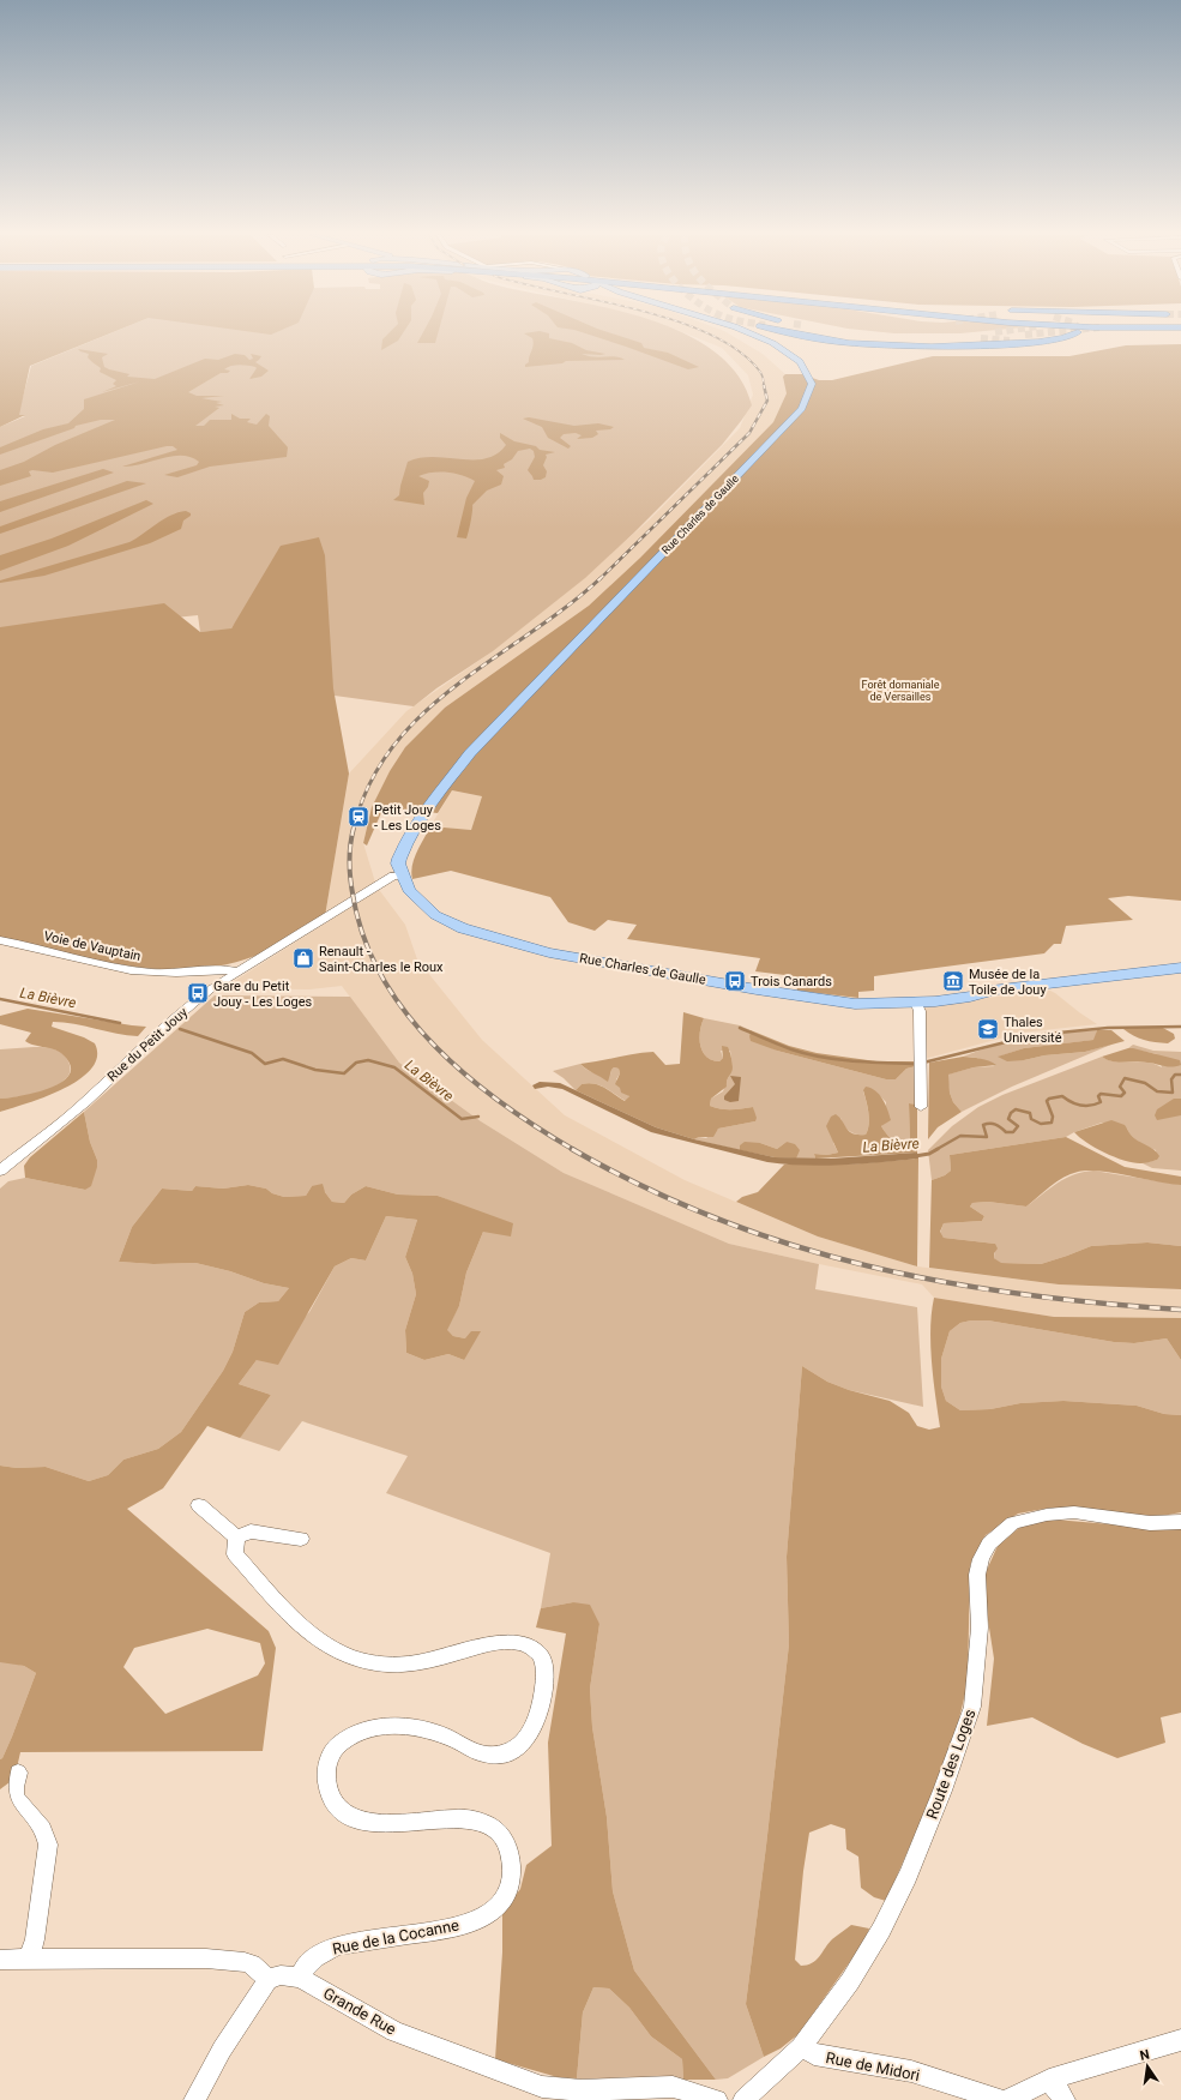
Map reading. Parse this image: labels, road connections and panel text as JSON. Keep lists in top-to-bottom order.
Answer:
{
  "streets": {
    "main road": ["Rue Charles de Gaulle"],
    "street": [
      "Voie de Vauptain",
      "Rue du Petit Jouy",
      "Route des Loges",
      "Rue de la Cocanne",
      "Grande Rue",
      "Rue de Midori"
    ]
  },
  "crossings": [
    ["Rue Charles de Gaulle", "Rue du Petit Jouy"],
    ["Voie de Vauptain", "Rue du Petit Jouy"],
    ["Route des Loges", "Rue de Midori"],
    ["Rue de la Cocanne", "Grande Rue"]
  ],
  "water": ["La Bièvre"],
  "parks": ["Forêt domaniale de Versailles"],
  "places": {
    "station": ["Petit Jouy - Les Loges"],
    "shop": ["Renault - Saint-Charles le Roux"],
    "bus stop": ["Trois Canards", "Gare du Petit Jouy - Les Loges"],
    "museum": ["Musée de la Toile de Jouy"],
    "school or university": ["Thales Université"]
  },
  "north": "top"
}
